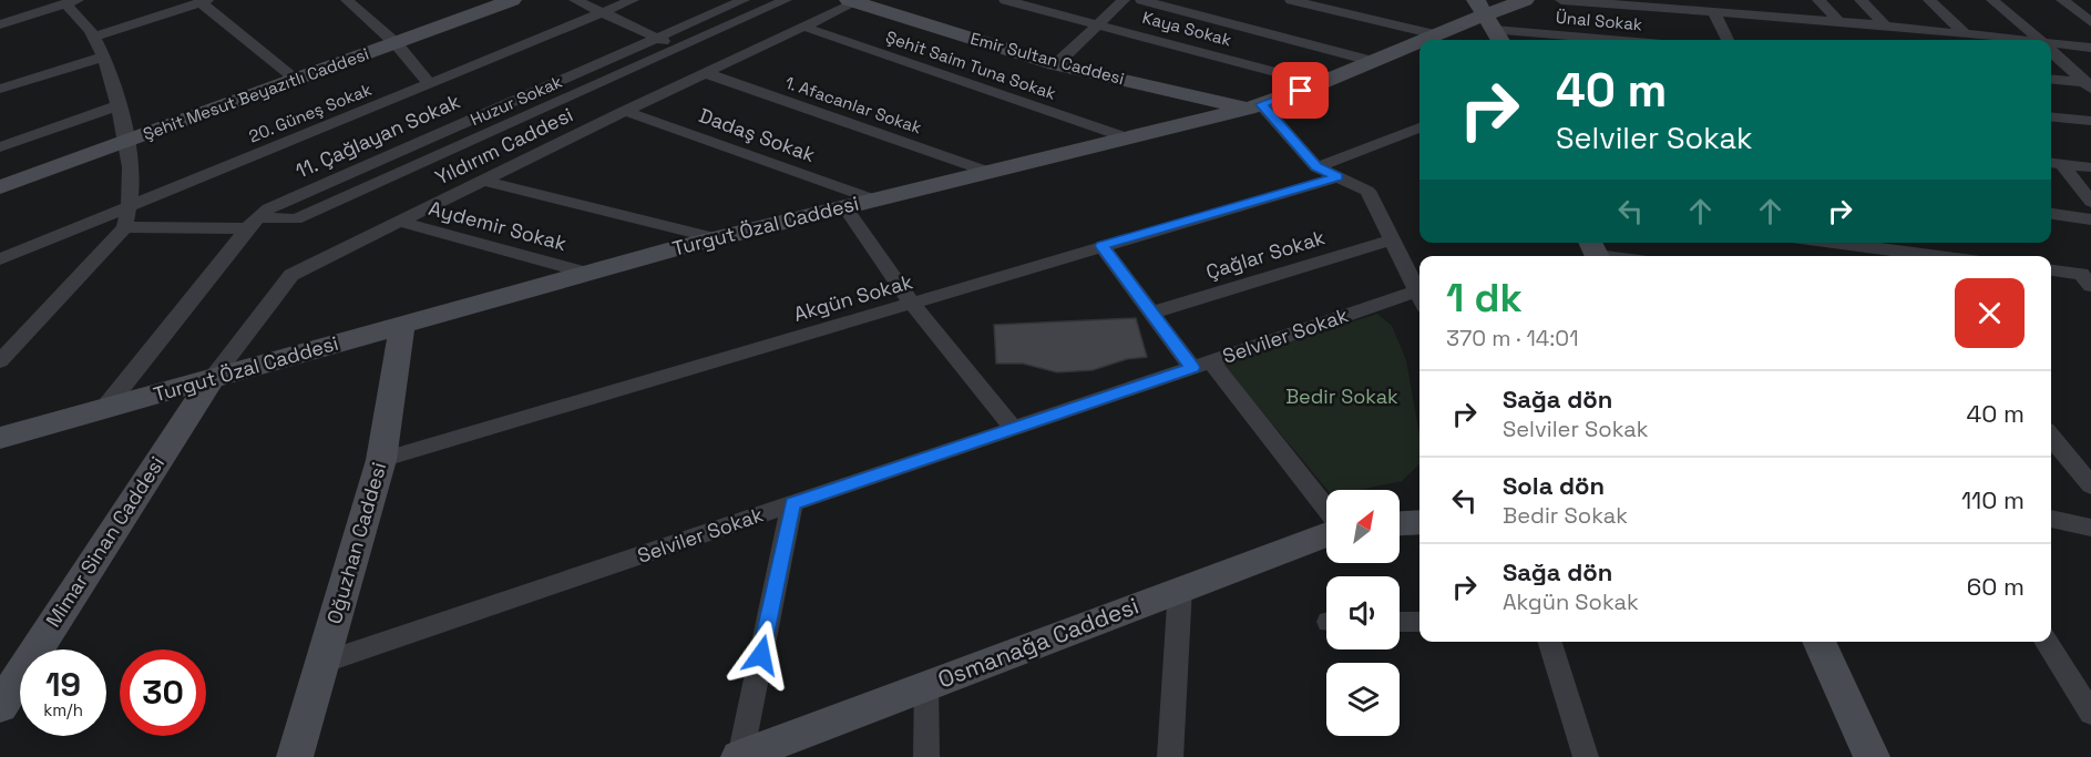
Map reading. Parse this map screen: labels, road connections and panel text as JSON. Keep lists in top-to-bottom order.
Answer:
{
  "streets": {
    "street": [
      "Ünal Sokak",
      "Kaya Sokak",
      "Emir Sultan Caddesi",
      "Şehit Saim Tuna Sokak",
      "Şehit Mesut Beyazıtlı Caddesi",
      "Huzur Sokak",
      "1. Afacanlar Sokak",
      "20. Güneş Sokak",
      "Dadaş Sokak",
      "11. Çağlayan Sokak",
      "Yıldırım Caddesi",
      "Aydemir Sokak",
      "Turgut Özal Caddesi",
      "Çağlar Sokak",
      "Akgün Sokak",
      "Selviler Sokak",
      "Mimar Sinan Caddesi",
      "Oğuzhan Caddesi",
      "Osmanağa Caddesi"
    ]
  },
  "crossings": [
    ["Ünal Sokak", "Turgut Özal Caddesi"],
    ["Kaya Sokak", "Turgut Özal Caddesi"],
    ["Emir Sultan Caddesi", "Yıldırım Caddesi"],
    ["Emir Sultan Caddesi", "Turgut Özal Caddesi"],
    ["Şehit Saim Tuna Sokak", "Yıldırım Caddesi"],
    ["Şehit Saim Tuna Sokak", "Turgut Özal Caddesi"],
    ["Huzur Sokak", "11. Çağlayan Sokak"],
    ["1. Afacanlar Sokak", "Yıldırım Caddesi"],
    ["1. Afacanlar Sokak", "Turgut Özal Caddesi"],
    ["Dadaş Sokak", "Yıldırım Caddesi"],
    ["Dadaş Sokak", "Turgut Özal Caddesi"],
    ["11. Çağlayan Sokak", "Turgut Özal Caddesi"],
    ["Yıldırım Caddesi", "Aydemir Sokak"],
    ["Yıldırım Caddesi", "Turgut Özal Caddesi"],
    ["Yıldırım Caddesi", "Mimar Sinan Caddesi"],
    ["Aydemir Sokak", "Turgut Özal Caddesi"],
    ["Turgut Özal Caddesi", "Mimar Sinan Caddesi"],
    ["Turgut Özal Caddesi", "Oğuzhan Caddesi"],
    ["Akgün Sokak", "Oğuzhan Caddesi"],
    ["Selviler Sokak", "Oğuzhan Caddesi"]
  ],
  "parks": ["Bedir Sokak"],
  "north": "top right",
  "page": {
    "turn": ["40 m", "Selviler Sokak"],
    "heading": ["1 dk", "370 m · 14:01"],
    "list": [
      {
        "name": "Sağa dön",
        "note": "Selviler Sokak",
        "value": "40 m"
      },
      {
        "name": "Sola dön",
        "note": "Bedir Sokak",
        "value": "110 m"
      },
      {
        "name": "Sağa dön",
        "note": "Akgün Sokak",
        "value": "60 m"
      }
    ],
    "speed": "19 km/h",
    "limit": "30"
  }
}
